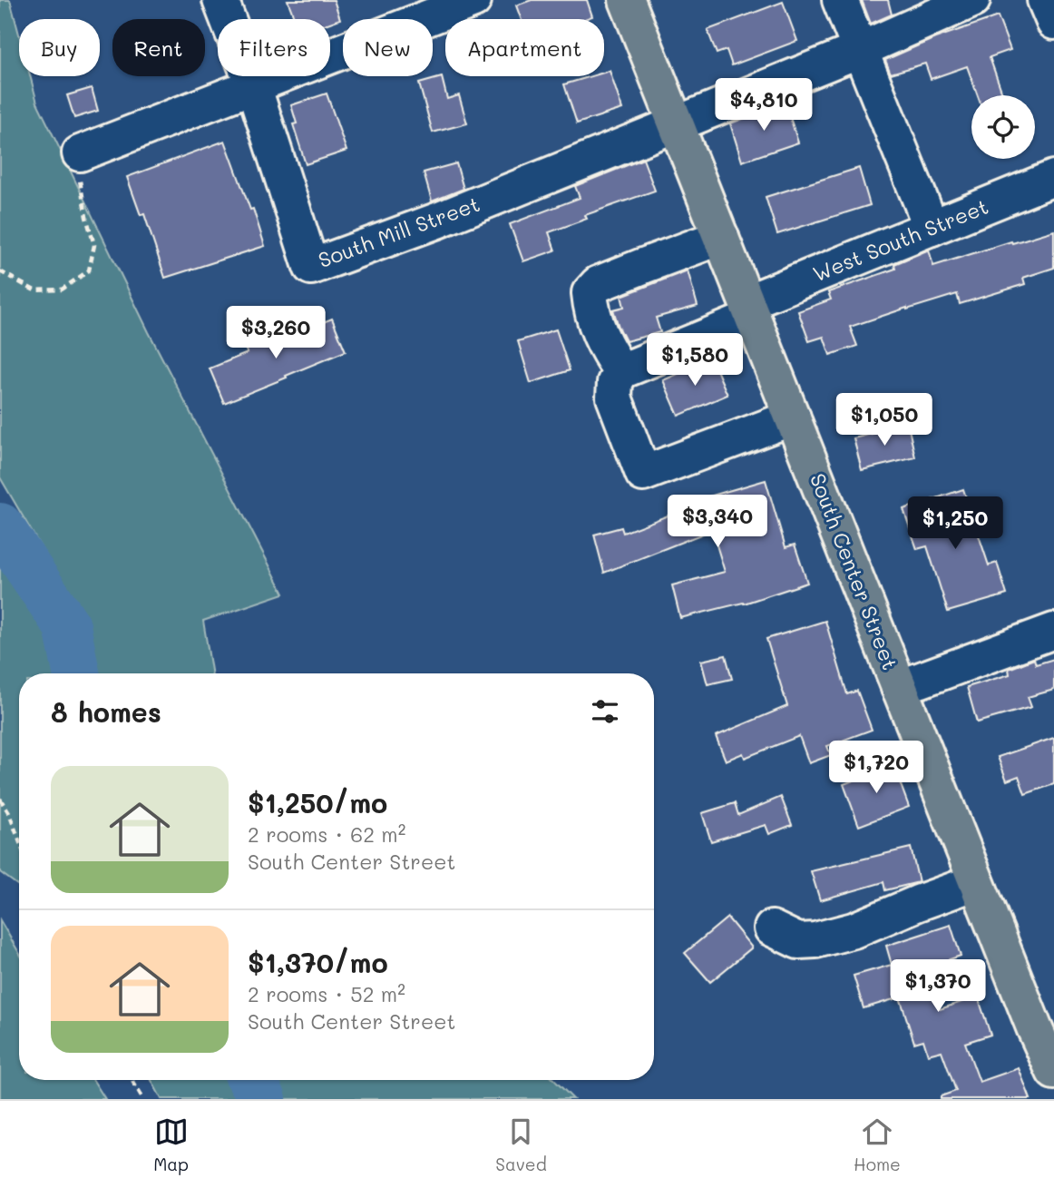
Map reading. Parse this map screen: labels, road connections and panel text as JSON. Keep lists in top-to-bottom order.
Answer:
{
  "streets": {
    "main road": ["South Center Street"],
    "street": ["South Mill Street", "West South Street"]
  },
  "crossings": [
    ["South Mill Street", "South Center Street"],
    ["West South Street", "South Center Street"]
  ],
  "page": {
    "chip": [
      "Buy",
      "Rent",
      "Filters",
      "New",
      "Apartment"
    ],
    "price": [
      "$4,810",
      "$3,260",
      "$1,580",
      "$1,050",
      "$3,340",
      "$1,250",
      "$1,720",
      "$1,370"
    ],
    "heading": "8 homes",
    "list": [
      {
        "name": "$1,250/mo",
        "note": "2 rooms · 62 m² · South Center Street"
      },
      {
        "name": "$1,370/mo",
        "note": "2 rooms · 52 m² · South Center Street"
      }
    ],
    "tabs": ["Map", "Saved", "Home"]
  }
}
